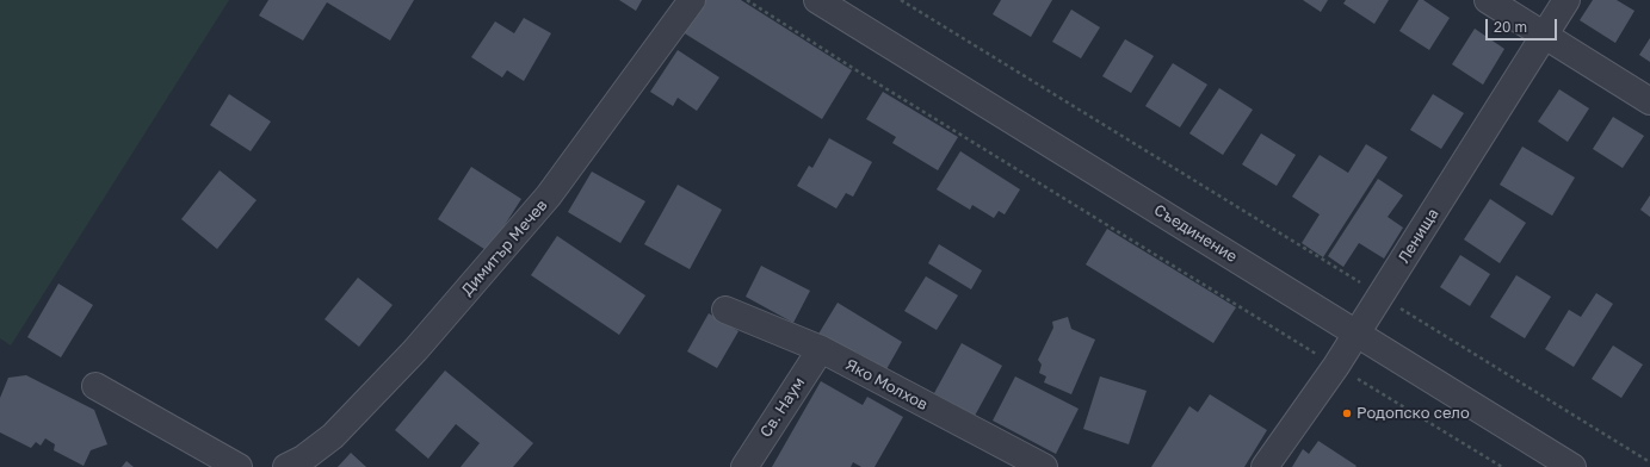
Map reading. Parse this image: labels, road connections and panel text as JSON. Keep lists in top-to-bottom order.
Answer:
{
  "streets": {
    "street": [
      "Съединение",
      "Ленища",
      "Димитър Мечев",
      "Яко Молхов",
      "Св. Наум"
    ]
  },
  "crossings": [
    ["Съединение", "Ленища"],
    ["Яко Молхов", "Св. Наум"]
  ],
  "places": ["Родопско село"],
  "scale_bar": "20 m"
}
